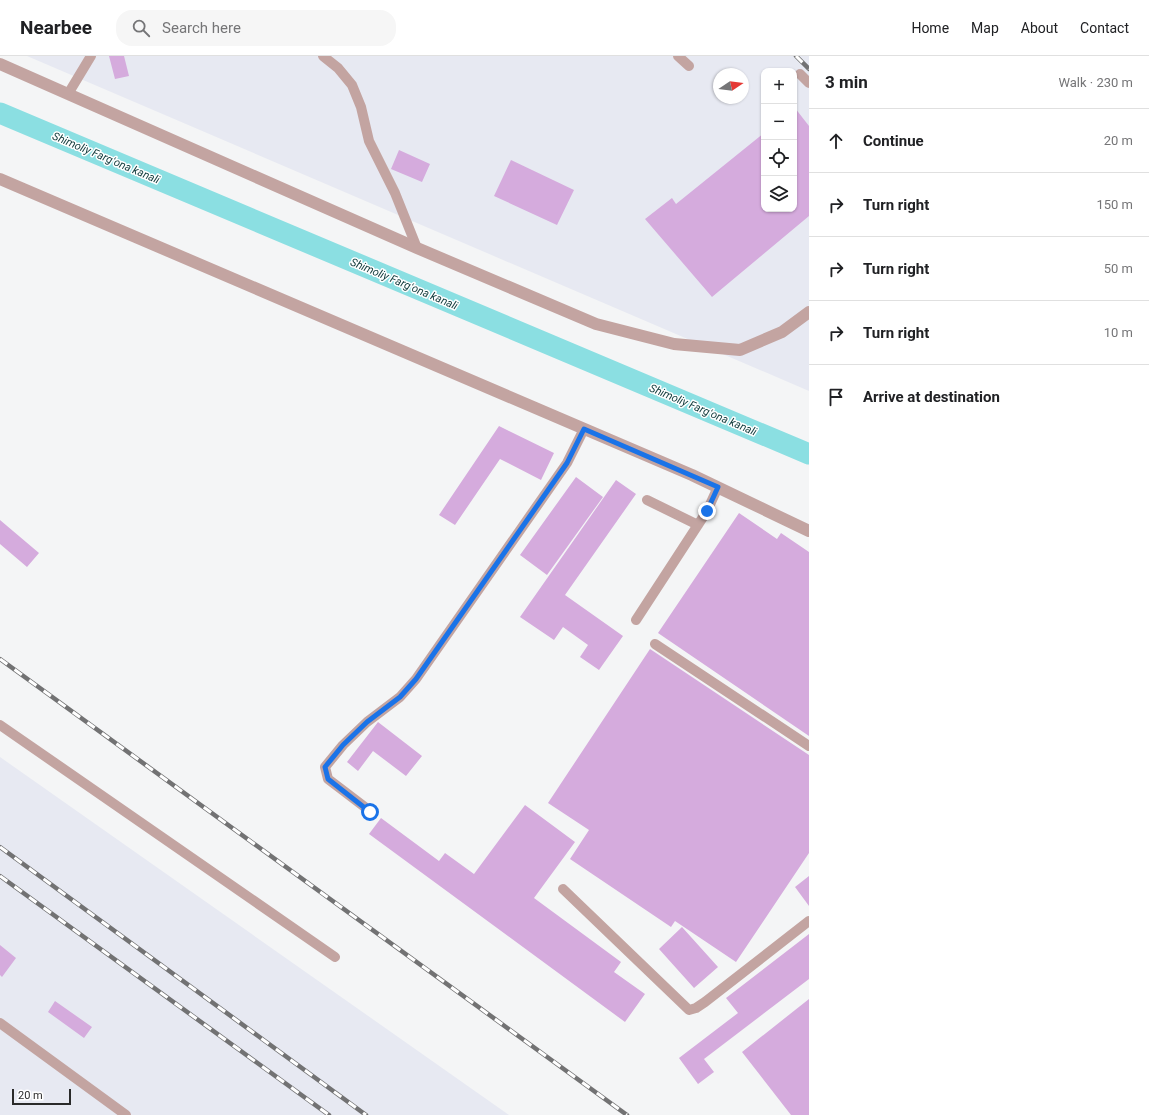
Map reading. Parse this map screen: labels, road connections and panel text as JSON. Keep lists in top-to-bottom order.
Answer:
{
  "water": ["Shimoliy Fargʻona kanali"],
  "scale_bar": "20 m",
  "north": "right",
  "page": {
    "header": "Nearbee",
    "search": "Search here",
    "nav": [
      "Home",
      "Map",
      "About",
      "Contact"
    ],
    "heading": ["3 min", "Walk · 230 m"],
    "map_buttons": ["+", "−"],
    "list": [
      ["Continue", "20 m"],
      ["Turn right", "150 m"],
      ["Turn right", "50 m"],
      ["Turn right", "10 m"],
      "Arrive at destination"
    ],
    "scale": "20 m"
  }
}
